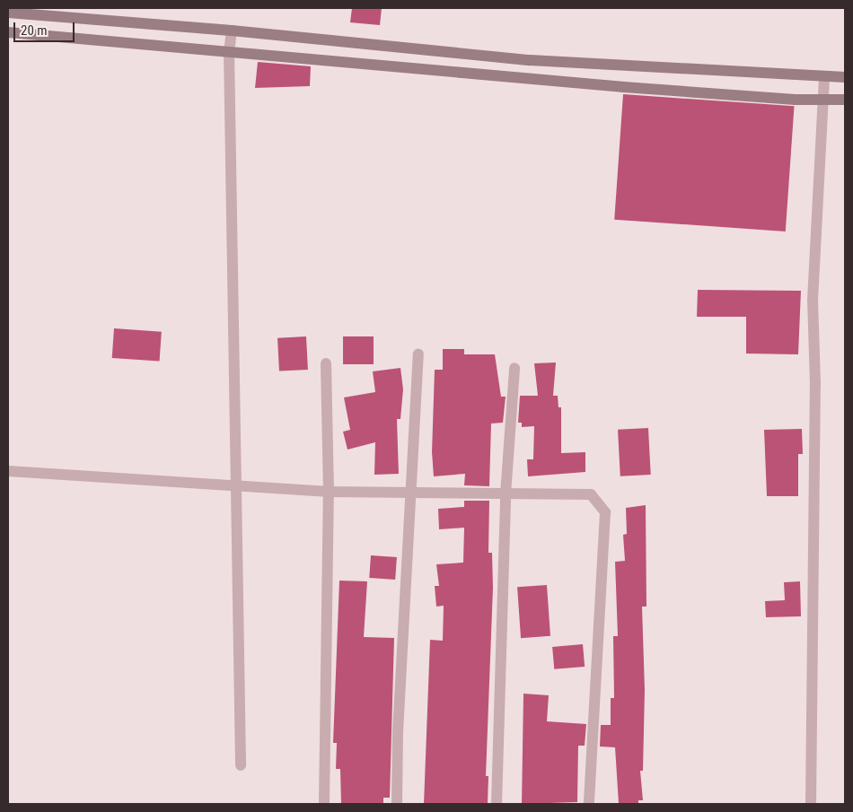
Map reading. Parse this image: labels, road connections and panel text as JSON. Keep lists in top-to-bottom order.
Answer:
{
  "scale_bar": "20 m"
}
